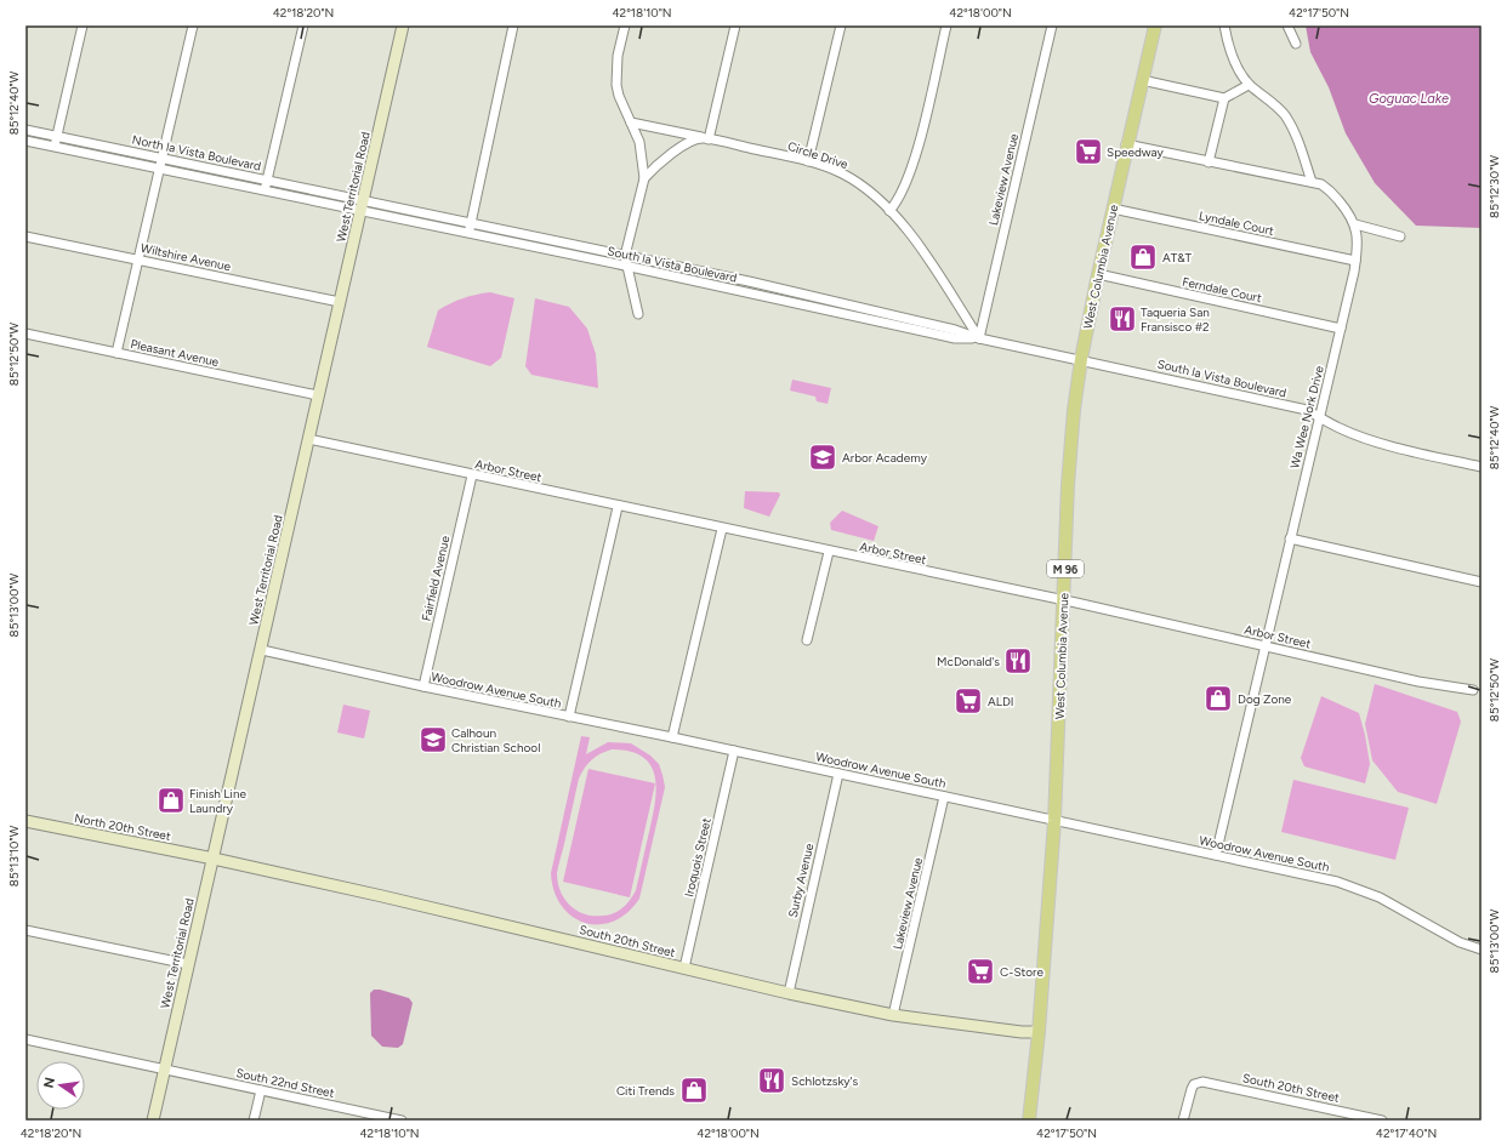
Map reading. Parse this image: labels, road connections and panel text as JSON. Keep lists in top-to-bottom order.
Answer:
{
  "streets": {
    "main road": ["West Columbia Avenue", "M 96"],
    "street": [
      "North la Vista Boulevard",
      "Circle Drive",
      "Lakeview Avenue",
      "West Territorial Road",
      "Lyndale Court",
      "Wiltshire Avenue",
      "South la Vista Boulevard",
      "Ferndale Court",
      "Pleasant Avenue",
      "Wa Wee Nork Drive",
      "Arbor Street",
      "Fairfield Avenue",
      "Woodrow Avenue South",
      "North 20th Street",
      "Iroquois Street",
      "Surby Avenue",
      "South 20th Street",
      "South 22nd Street"
    ]
  },
  "crossings": [
    ["North la Vista Boulevard", "West Territorial Road"],
    ["North la Vista Boulevard", "South la Vista Boulevard"],
    ["Circle Drive", "Lakeview Avenue"],
    ["Circle Drive", "South la Vista Boulevard"],
    ["Lakeview Avenue", "South la Vista Boulevard"],
    ["Lakeview Avenue", "Woodrow Avenue South"],
    ["Lakeview Avenue", "South 20th Street"],
    ["West Territorial Road", "Wiltshire Avenue"],
    ["West Territorial Road", "South la Vista Boulevard"],
    ["West Territorial Road", "Pleasant Avenue"],
    ["West Territorial Road", "Arbor Street"],
    ["West Territorial Road", "Woodrow Avenue South"],
    ["West Territorial Road", "North 20th Street"],
    ["West Territorial Road", "South 20th Street"],
    ["West Territorial Road", "South 22nd Street"],
    ["Lyndale Court", "West Columbia Avenue"],
    ["Lyndale Court", "Wa Wee Nork Drive"],
    ["South la Vista Boulevard", "West Columbia Avenue"],
    ["South la Vista Boulevard", "Wa Wee Nork Drive"],
    ["West Columbia Avenue", "Ferndale Court"],
    ["West Columbia Avenue", "Arbor Street"],
    ["West Columbia Avenue", "Woodrow Avenue South"],
    ["West Columbia Avenue", "South 20th Street"],
    ["Ferndale Court", "Wa Wee Nork Drive"],
    ["Wa Wee Nork Drive", "Arbor Street"],
    ["Wa Wee Nork Drive", "Woodrow Avenue South"],
    ["Arbor Street", "Fairfield Avenue"],
    ["Fairfield Avenue", "Woodrow Avenue South"],
    ["Woodrow Avenue South", "Iroquois Street"],
    ["Woodrow Avenue South", "Surby Avenue"],
    ["North 20th Street", "South 20th Street"],
    ["Iroquois Street", "South 20th Street"],
    ["Surby Avenue", "South 20th Street"]
  ],
  "water": ["Goguac Lake"],
  "places": {
    "supermarket": ["Speedway", "ALDI", "C-Store"],
    "shop": [
      "AT&T",
      "Dog Zone",
      "Finish Line Laundry",
      "Citi Trends"
    ],
    "restaurant": ["Taqueria San Fransisco #2", "McDonald's", "Schlotzsky's"],
    "school or university": ["Arbor Academy", "Calhoun Christian School"]
  },
  "north": "left",
  "coordinates": [
    "42°18'20\"N",
    "42°18'10\"N",
    "42°18'00\"N",
    "42°17'50\"N",
    "85°12'40\"W",
    "85°12'30\"W",
    "85°12'50\"W",
    "85°13'00\"W",
    "85°13'10\"W",
    "42°17'40\"N"
  ]
}
